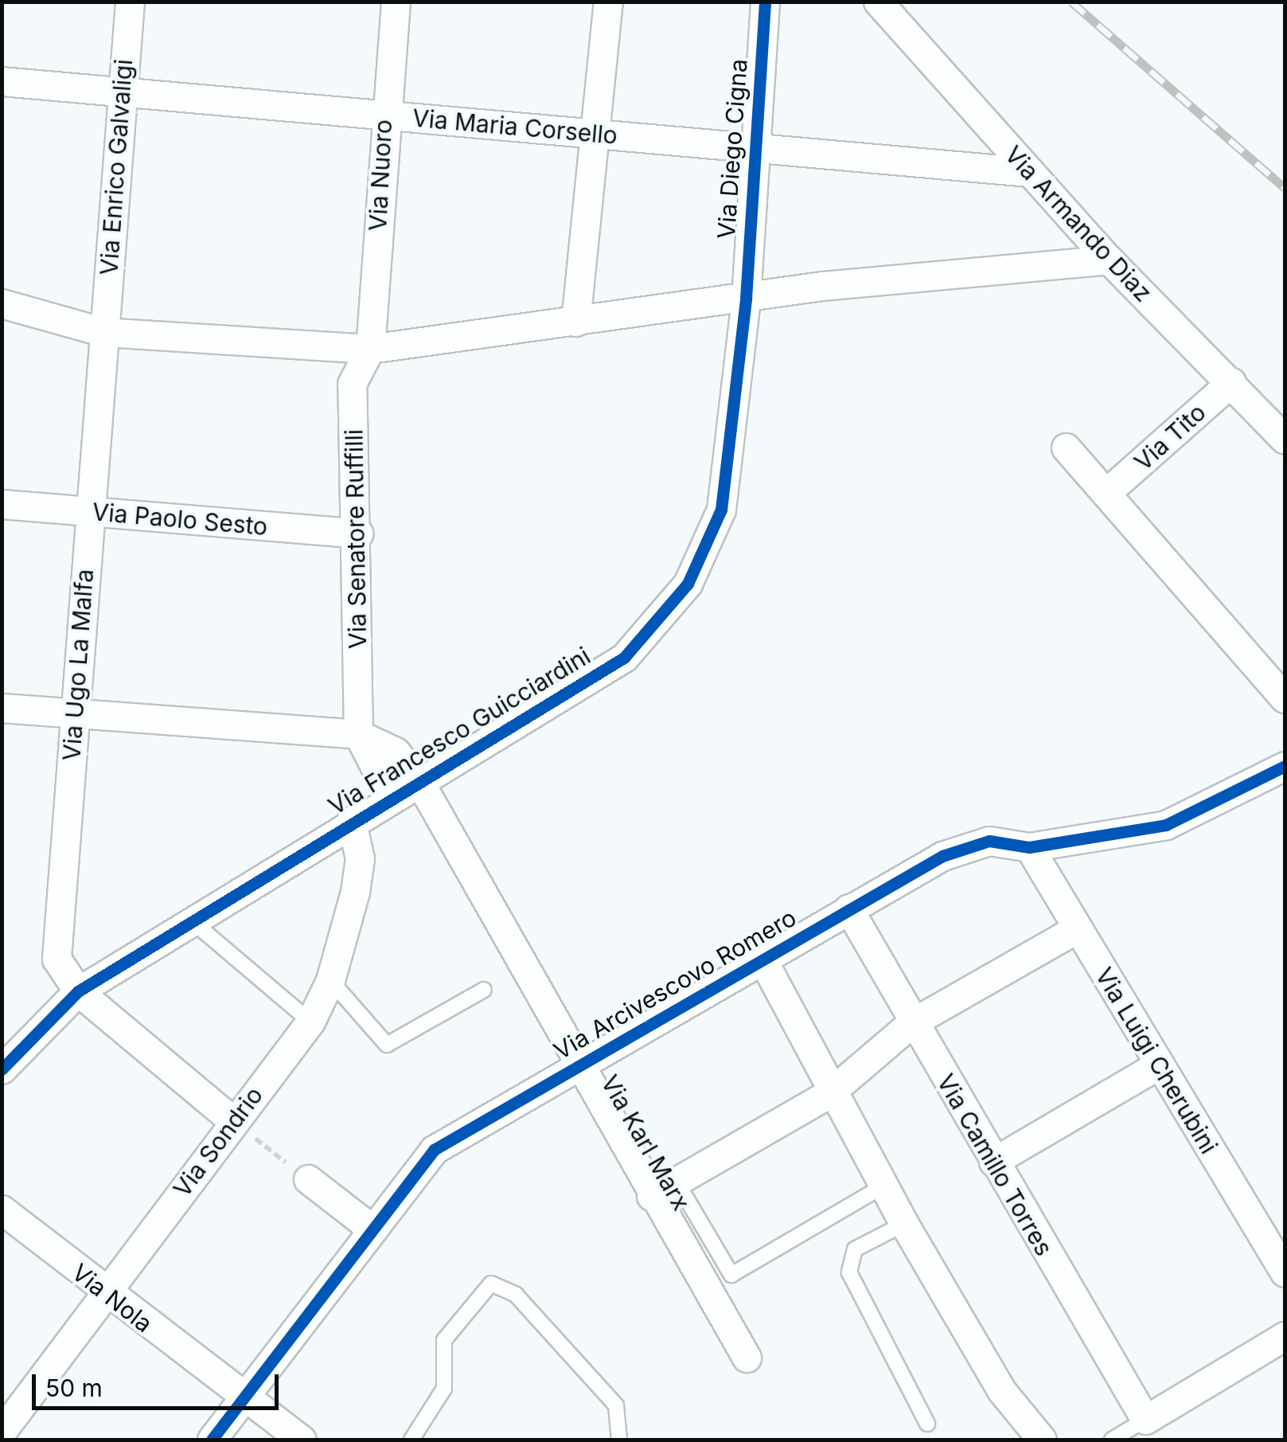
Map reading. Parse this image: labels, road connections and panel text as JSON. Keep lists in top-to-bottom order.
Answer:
{
  "streets": {
    "street": [
      "Via Maria Corsello",
      "Via Diego Cigna",
      "Via Enrico Galvaligi",
      "Via Nuoro",
      "Via Armando Diaz",
      "Via Tito",
      "Via Paolo Sesto",
      "Via Senatore Ruffilli",
      "Via Ugo La Malfa",
      "Via Francesco Guicciardini",
      "Via Arcivescovo Romero",
      "Via Luigi Cherubini",
      "Via Sondrio",
      "Via Karl Marx",
      "Via Camillo Torres",
      "Via Nola"
    ]
  },
  "crossings": [
    ["Via Maria Corsello", "Via Diego Cigna"],
    ["Via Maria Corsello", "Via Enrico Galvaligi"],
    ["Via Maria Corsello", "Via Nuoro"],
    ["Via Maria Corsello", "Via Armando Diaz"],
    ["Via Diego Cigna", "Via Francesco Guicciardini"],
    ["Via Enrico Galvaligi", "Via Ugo La Malfa"],
    ["Via Nuoro", "Via Senatore Ruffilli"],
    ["Via Armando Diaz", "Via Tito"],
    ["Via Paolo Sesto", "Via Senatore Ruffilli"],
    ["Via Paolo Sesto", "Via Ugo La Malfa"],
    ["Via Senatore Ruffilli", "Via Karl Marx"],
    ["Via Ugo La Malfa", "Via Francesco Guicciardini"],
    ["Via Ugo La Malfa", "Via Sondrio"],
    ["Via Ugo La Malfa", "Via Karl Marx"],
    ["Via Francesco Guicciardini", "Via Sondrio"],
    ["Via Francesco Guicciardini", "Via Karl Marx"],
    ["Via Arcivescovo Romero", "Via Luigi Cherubini"],
    ["Via Arcivescovo Romero", "Via Karl Marx"],
    ["Via Arcivescovo Romero", "Via Camillo Torres"],
    ["Via Arcivescovo Romero", "Via Nola"],
    ["Via Sondrio", "Via Nola"]
  ],
  "scale_bar": "50 m"
}
